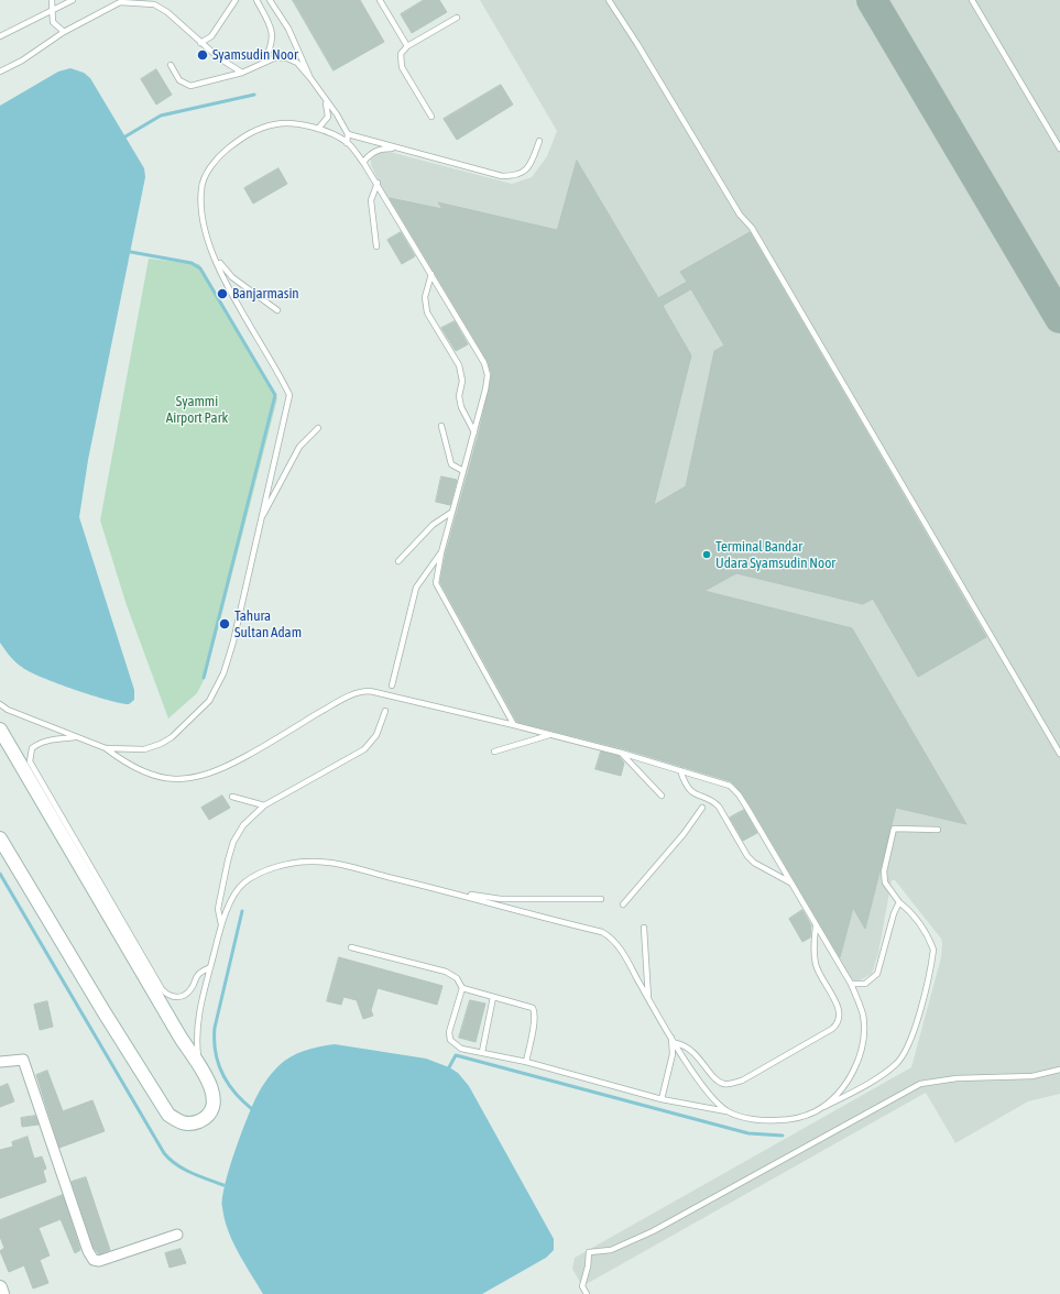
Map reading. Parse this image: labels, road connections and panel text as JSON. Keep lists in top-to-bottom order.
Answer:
{
  "parks": ["Syammi Airport Park"],
  "places": [
    "Syamsudin Noor",
    "Banjarmasin",
    "Terminal Bandar Udara Syamsudin Noor",
    "Tahura Sultan Adam"
  ]
}
